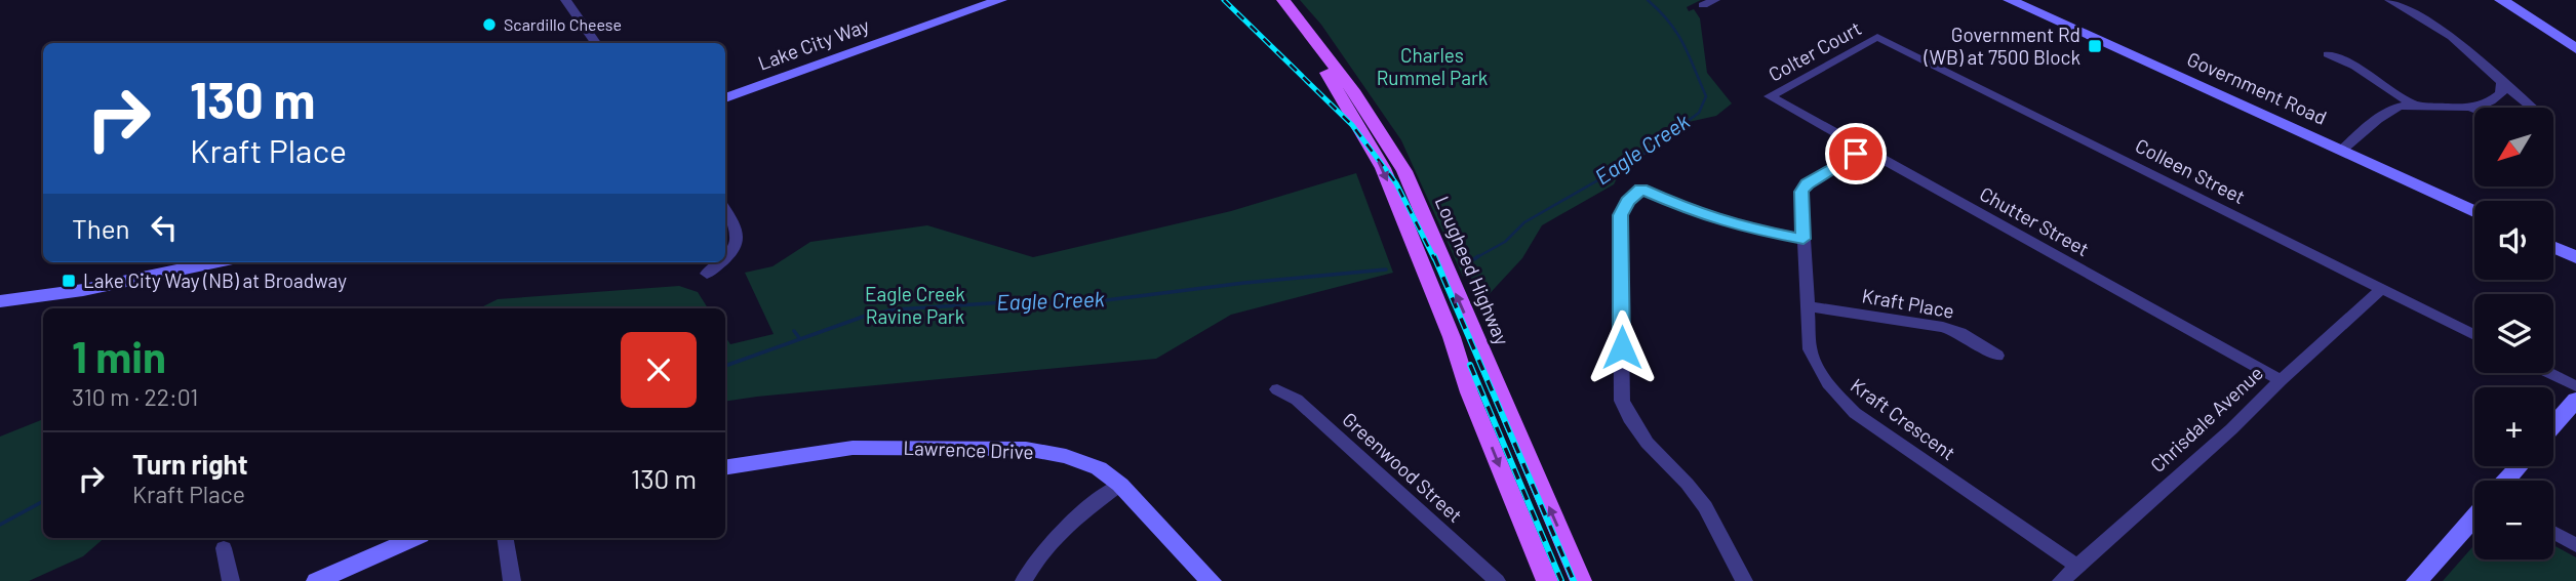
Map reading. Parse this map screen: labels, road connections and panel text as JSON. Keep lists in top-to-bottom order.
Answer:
{
  "streets": {
    "main road": ["Lougheed Highway"],
    "street": [
      "Lake City Way",
      "Colter Court",
      "Government Road",
      "Colleen Street",
      "Chutter Street",
      "Kraft Place",
      "Kraft Crescent",
      "Chrisdale Avenue",
      "Lawrence Drive",
      "Greenwood Street"
    ]
  },
  "crossings": [
    ["Colter Court", "Colleen Street"],
    ["Colter Court", "Chutter Street"],
    ["Colleen Street", "Chrisdale Avenue"],
    ["Chutter Street", "Kraft Crescent"],
    ["Chutter Street", "Chrisdale Avenue"],
    ["Kraft Place", "Kraft Crescent"],
    ["Kraft Crescent", "Chrisdale Avenue"]
  ],
  "water": ["Eagle Creek"],
  "parks": ["Charles Rummel Park", "Eagle Creek Ravine Park"],
  "places": {
    "other": ["Scardillo Cheese"],
    "transit": ["Government Rd (WB) at 7500 Block", "Lake City Way (NB) at Broadway"]
  },
  "north": "bottom left",
  "page": {
    "turn": ["130 m", "Kraft Place"],
    "map_buttons": ["+", "−"],
    "then": "Then",
    "heading": ["1 min", "310 m · 22:01"],
    "list": [
      {
        "name": "Turn right",
        "note": "Kraft Place",
        "value": "130 m"
      }
    ]
  }
}
